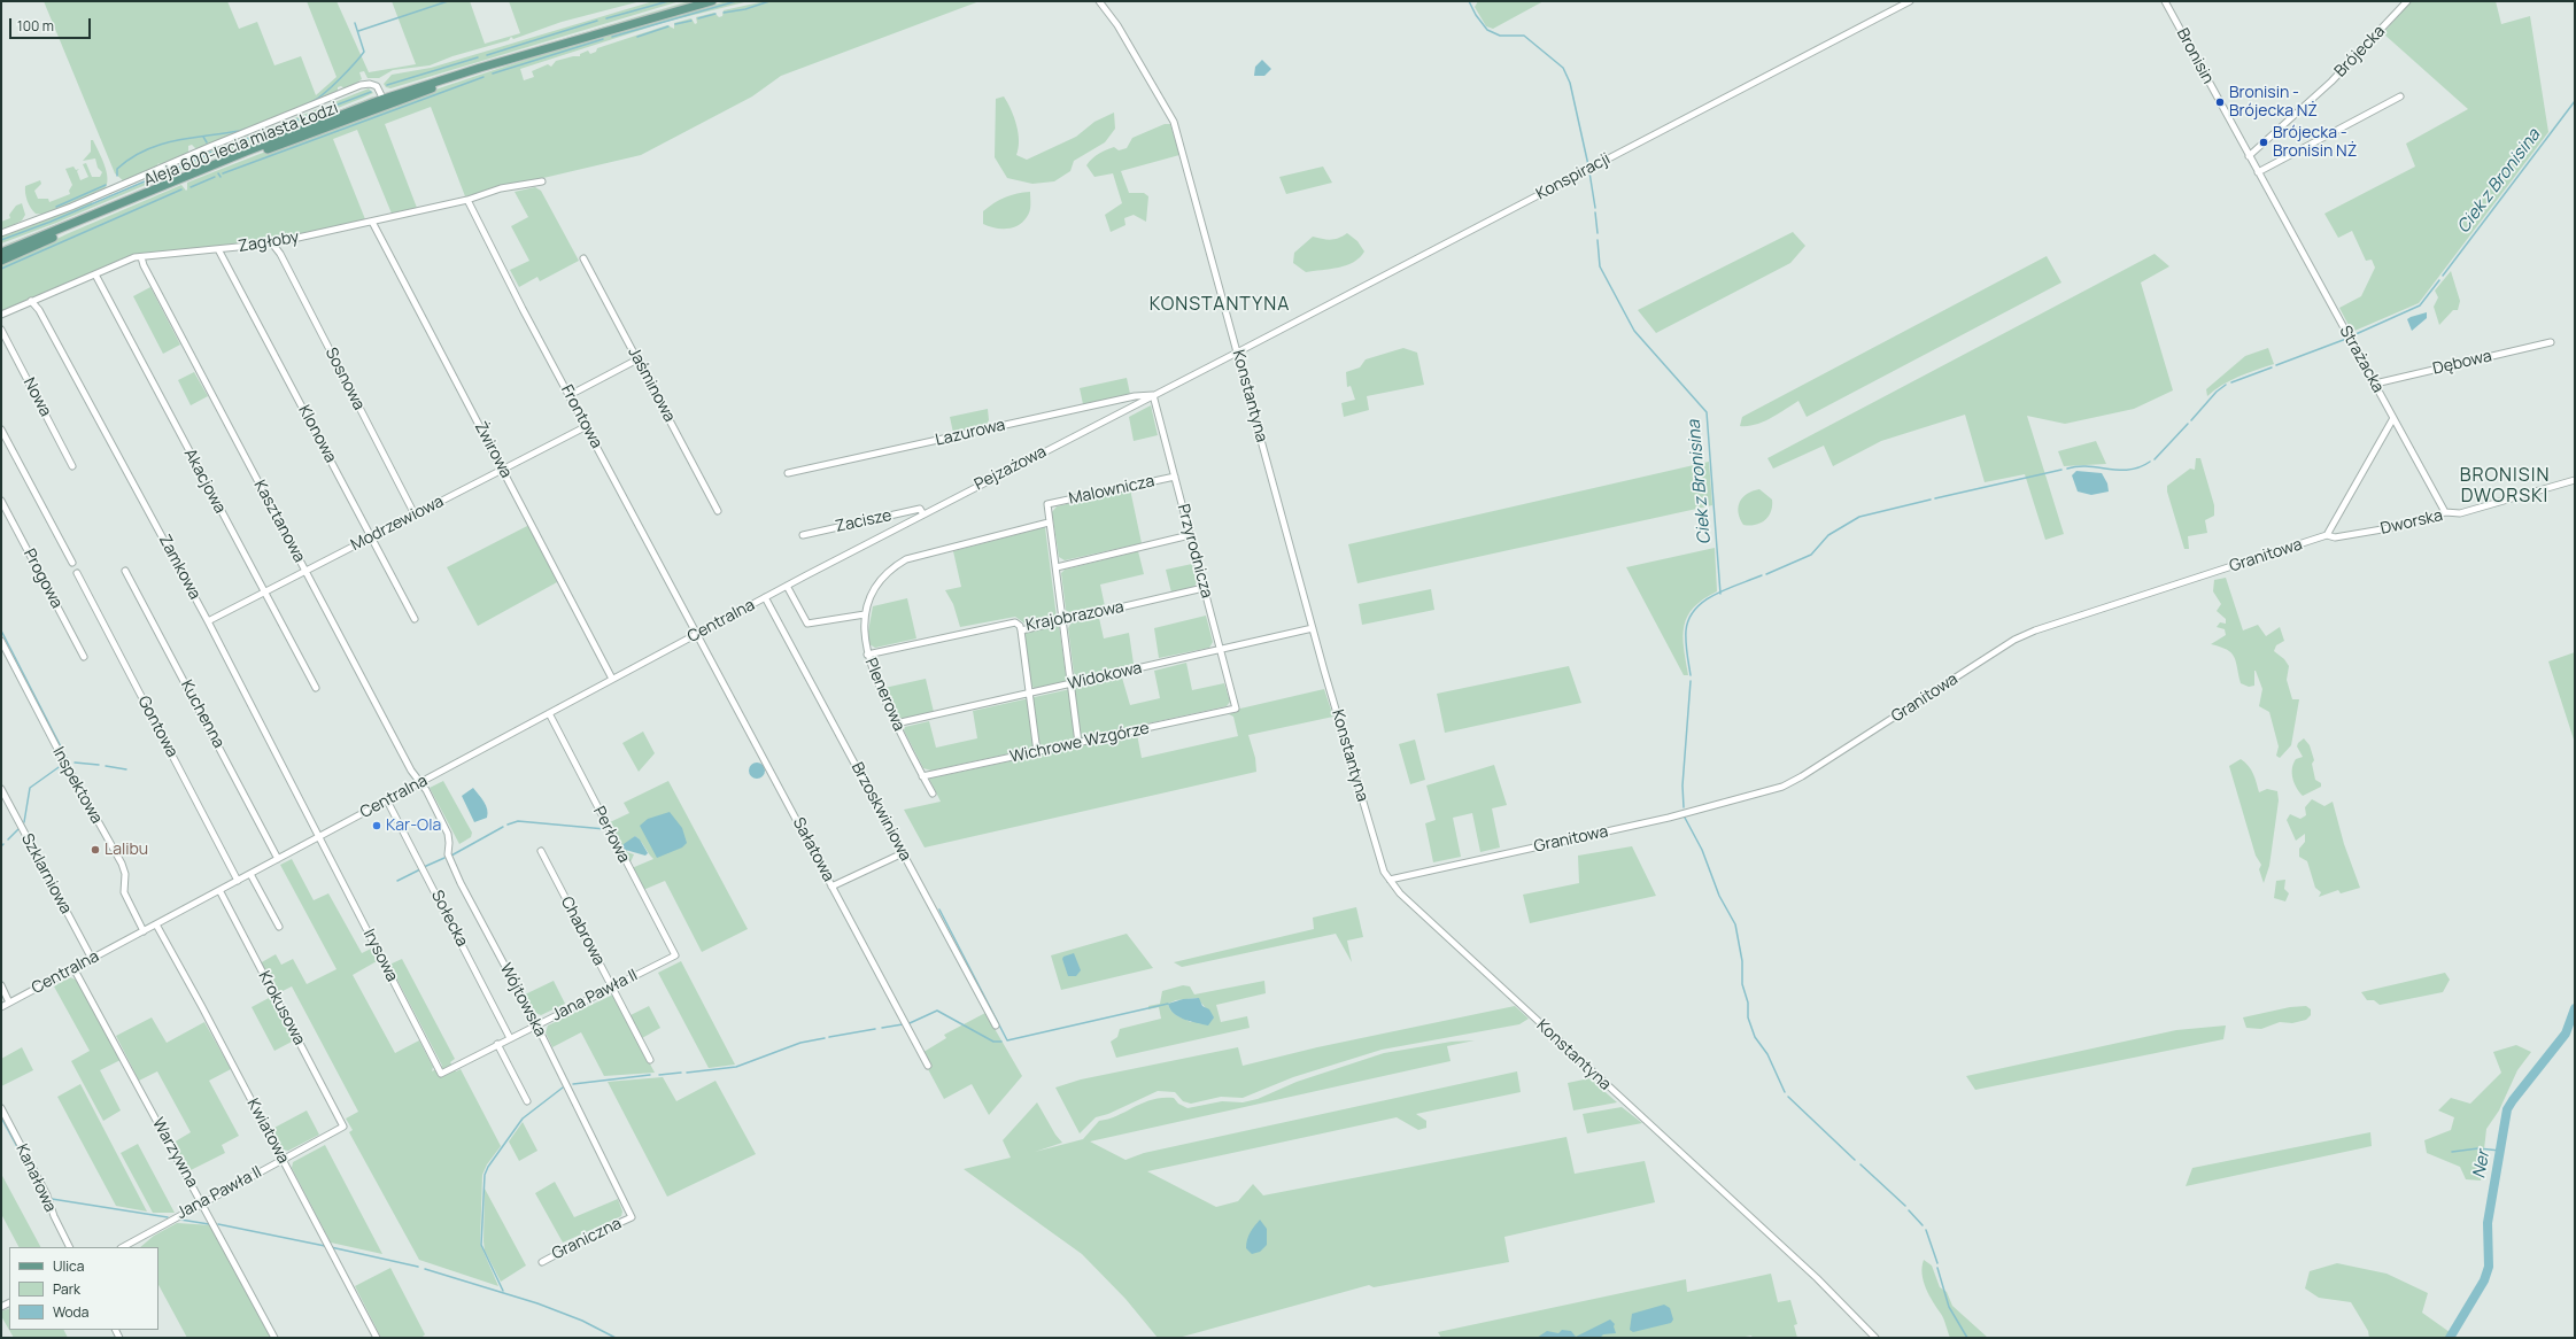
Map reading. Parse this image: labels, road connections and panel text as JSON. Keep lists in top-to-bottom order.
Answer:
{
  "streets": {
    "main road": ["Aleja 600-lecia miasta Łodzi"],
    "street": [
      "Brójecka",
      "Bronisin",
      "Konspiracji",
      "Zagłoby",
      "Strażacka",
      "Dębowa",
      "Sosnowa",
      "Jaśminowa",
      "Konstantyna",
      "Nowa",
      "Frontowa",
      "Lazurowa",
      "Klonowa",
      "Żwirowa",
      "Pejzażowa",
      "Akacjowa",
      "Malownicza",
      "Kasztanowa",
      "Zacisze",
      "Dworska",
      "Modrzewiowa",
      "Przyrodnicza",
      "Granitowa",
      "Zamkowa",
      "Progowa",
      "Krajobrazowa",
      "Centralna",
      "Widokowa",
      "Plenerowa",
      "Kuchenna",
      "Gontowa",
      "Wichrowe Wzgórze",
      "Inspektowa",
      "Brzoskwiniowa",
      "Perłowa",
      "Sałatowa",
      "Szklarniowa",
      "Sołecka",
      "Chabrowa",
      "Irysowa",
      "Jana Pawła II",
      "Wójtowska",
      "Krokusowa",
      "Kwiatowa",
      "Warzywna",
      "Kanałowa",
      "Graniczna"
    ]
  },
  "crossings": [
    ["Brójecka", "Bronisin"],
    ["Bronisin", "Strażacka"],
    ["Konspiracji", "Konstantyna"],
    ["Konspiracji", "Pejzażowa"],
    ["Zagłoby", "Sosnowa"],
    ["Zagłoby", "Frontowa"],
    ["Zagłoby", "Klonowa"],
    ["Zagłoby", "Żwirowa"],
    ["Zagłoby", "Akacjowa"],
    ["Zagłoby", "Kasztanowa"],
    ["Zagłoby", "Zamkowa"],
    ["Strażacka", "Dębowa"],
    ["Strażacka", "Dworska"],
    ["Sosnowa", "Modrzewiowa"],
    ["Konstantyna", "Pejzażowa"],
    ["Konstantyna", "Granitowa"],
    ["Konstantyna", "Widokowa"],
    ["Frontowa", "Modrzewiowa"],
    ["Frontowa", "Centralna"],
    ["Frontowa", "Sałatowa"],
    ["Lazurowa", "Pejzażowa"],
    ["Lazurowa", "Przyrodnicza"],
    ["Klonowa", "Modrzewiowa"],
    ["Żwirowa", "Modrzewiowa"],
    ["Żwirowa", "Centralna"],
    ["Pejzażowa", "Zacisze"],
    ["Pejzażowa", "Przyrodnicza"],
    ["Pejzażowa", "Centralna"],
    ["Akacjowa", "Modrzewiowa"],
    ["Malownicza", "Przyrodnicza"],
    ["Malownicza", "Plenerowa"],
    ["Kasztanowa", "Modrzewiowa"],
    ["Kasztanowa", "Centralna"],
    ["Kasztanowa", "Wójtowska"],
    ["Dworska", "Granitowa"],
    ["Modrzewiowa", "Zamkowa"],
    ["Przyrodnicza", "Krajobrazowa"],
    ["Przyrodnicza", "Widokowa"],
    ["Przyrodnicza", "Wichrowe Wzgórze"],
    ["Zamkowa", "Centralna"],
    ["Zamkowa", "Irysowa"],
    ["Krajobrazowa", "Plenerowa"],
    ["Centralna", "Kuchenna"],
    ["Centralna", "Gontowa"],
    ["Centralna", "Inspektowa"],
    ["Centralna", "Brzoskwiniowa"],
    ["Centralna", "Perłowa"],
    ["Centralna", "Sałatowa"],
    ["Centralna", "Szklarniowa"],
    ["Centralna", "Sołecka"],
    ["Centralna", "Irysowa"],
    ["Centralna", "Wójtowska"],
    ["Centralna", "Krokusowa"],
    ["Centralna", "Kwiatowa"],
    ["Centralna", "Warzywna"],
    ["Widokowa", "Plenerowa"],
    ["Plenerowa", "Wichrowe Wzgórze"],
    ["Perłowa", "Jana Pawła II"],
    ["Sołecka", "Jana Pawła II"],
    ["Chabrowa", "Jana Pawła II"],
    ["Irysowa", "Jana Pawła II"],
    ["Jana Pawła II", "Wójtowska"],
    ["Jana Pawła II", "Krokusowa"],
    ["Jana Pawła II", "Kwiatowa"],
    ["Jana Pawła II", "Warzywna"],
    ["Wójtowska", "Graniczna"]
  ],
  "districts": ["KONSTANTYNA", "BRONISIN DWORSKI"],
  "water": ["Ciek z Bronisina", "Ner"],
  "places": [
    "Bronisin - Brójecka NŻ",
    "Brójecka - Bronisin NŻ",
    "Kar-Ola",
    "Lalibu"
  ],
  "legend": ["Ulica", "Park", "Woda"],
  "scale_bar": "100 m"
}
